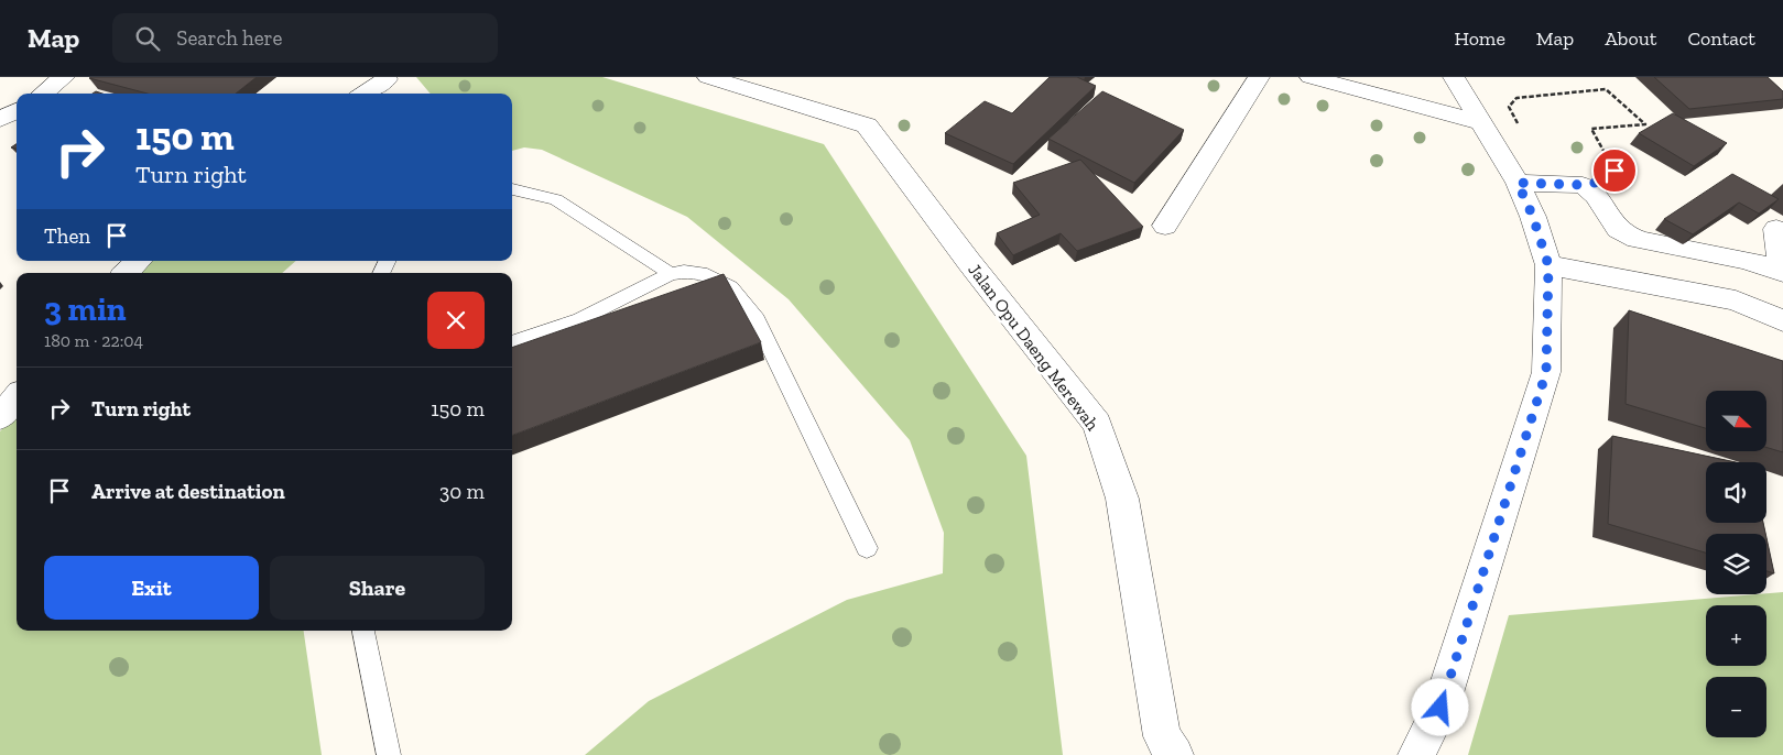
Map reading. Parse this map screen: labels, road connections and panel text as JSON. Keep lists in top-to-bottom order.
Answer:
{
  "streets": {
    "street": ["Jalan Opu Daeng Merewah"]
  },
  "north": "right",
  "page": {
    "header": "Map",
    "search": "Search here",
    "nav": [
      "Home",
      "Map",
      "About",
      "Contact"
    ],
    "turn": ["150 m", "Turn right"],
    "then": "Then",
    "heading": ["3 min", "180 m · 22:04"],
    "list": [
      {
        "name": "Turn right",
        "value": "150 m"
      },
      {
        "name": "Arrive at destination",
        "value": "30 m"
      }
    ],
    "map_buttons": ["+", "−"],
    "buttons": ["Exit", "Share"]
  }
}
